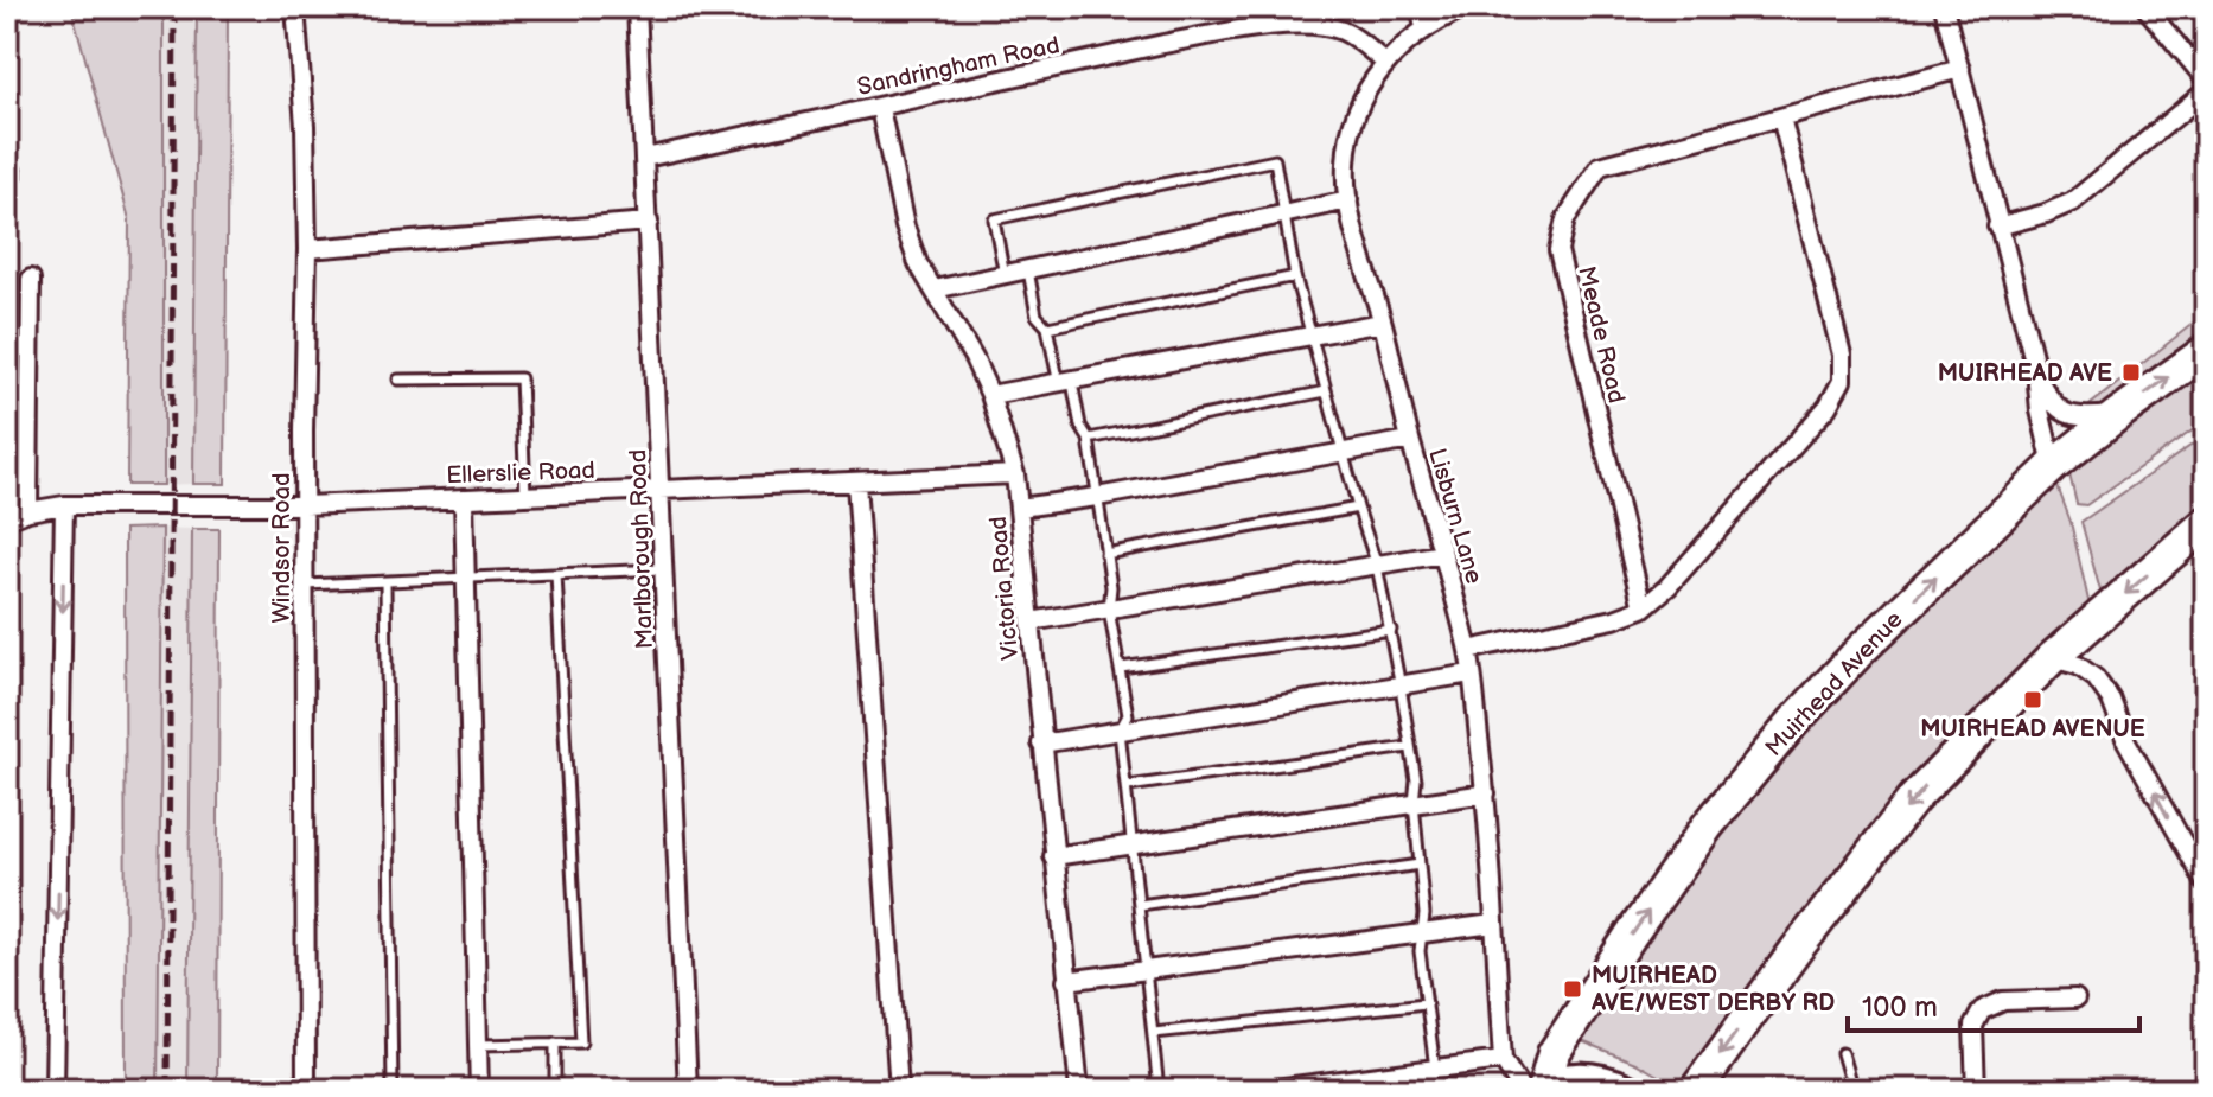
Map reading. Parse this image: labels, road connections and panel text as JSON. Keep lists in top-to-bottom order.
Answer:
{
  "streets": {
    "highway": ["Muirhead Avenue"],
    "street": [
      "Sandringham Road",
      "Meade Road",
      "Ellerslie Road",
      "Lisburn Lane",
      "Windsor Road",
      "Marlborough Road",
      "Victoria Road"
    ]
  },
  "crossings": [
    ["Sandringham Road", "Lisburn Lane"],
    ["Sandringham Road", "Marlborough Road"],
    ["Sandringham Road", "Victoria Road"],
    ["Ellerslie Road", "Windsor Road"],
    ["Ellerslie Road", "Marlborough Road"],
    ["Ellerslie Road", "Victoria Road"],
    ["Lisburn Lane", "Muirhead Avenue"]
  ],
  "places": {
    "transit": ["MUIRHEAD AVE", "MUIRHEAD AVENUE", "MUIRHEAD AVE/WEST DERBY RD"]
  },
  "scale_bar": "100 m"
}
